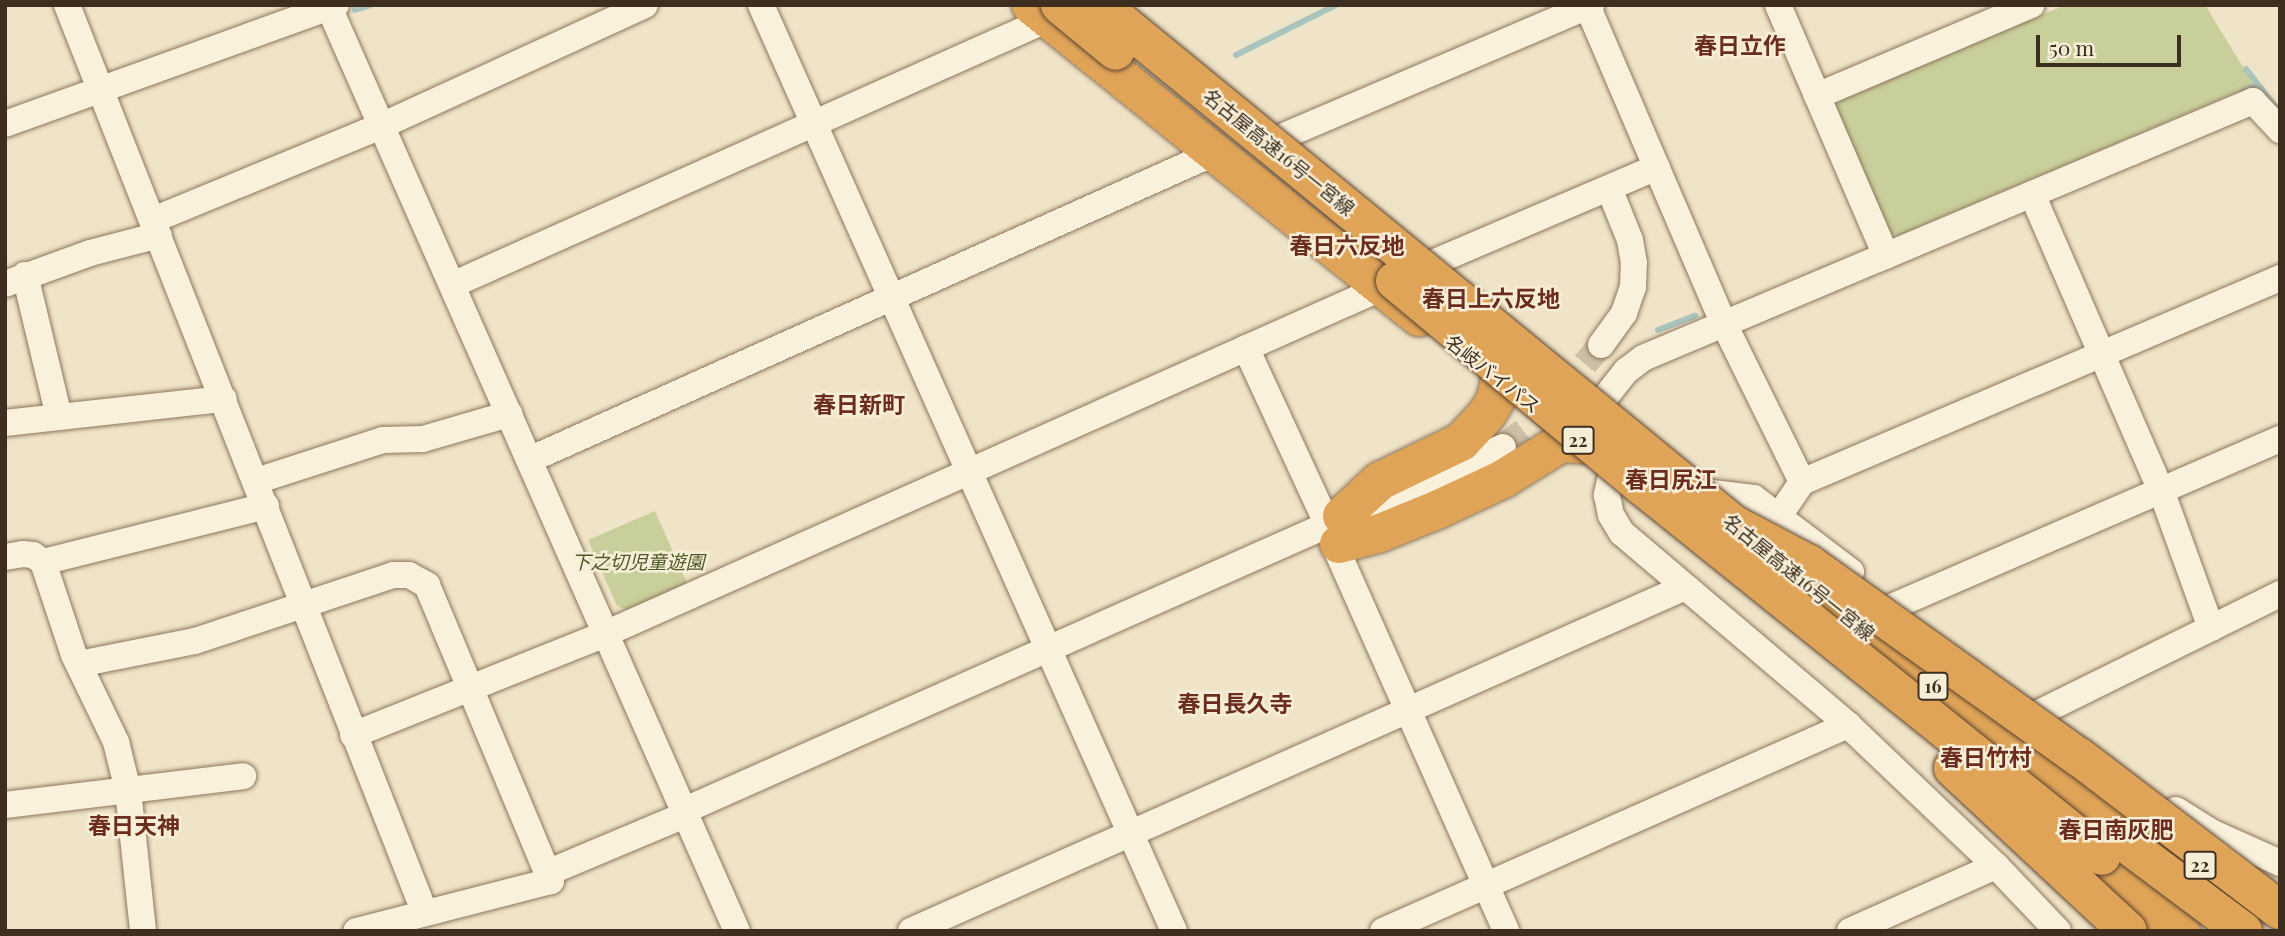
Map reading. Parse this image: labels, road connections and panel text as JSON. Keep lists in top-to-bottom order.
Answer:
{
  "streets": {
    "highway": [
      "名古屋高速16号一宮線",
      "名岐バイパス",
      "22",
      "16"
    ]
  },
  "crossings": [
    ["名古屋高速16号一宮線", "名岐バイパス"],
    ["名古屋高速16号一宮線", "22"],
    ["名岐バイパス", "22"]
  ],
  "districts": [
    "春日立作",
    "春日六反地",
    "春日上六反地",
    "春日新町",
    "春日尻江",
    "春日長久寺",
    "春日竹村",
    "春日天神",
    "春日南灰肥"
  ],
  "parks": ["下之切児童遊園"],
  "scale_bar": "50 m"
}
